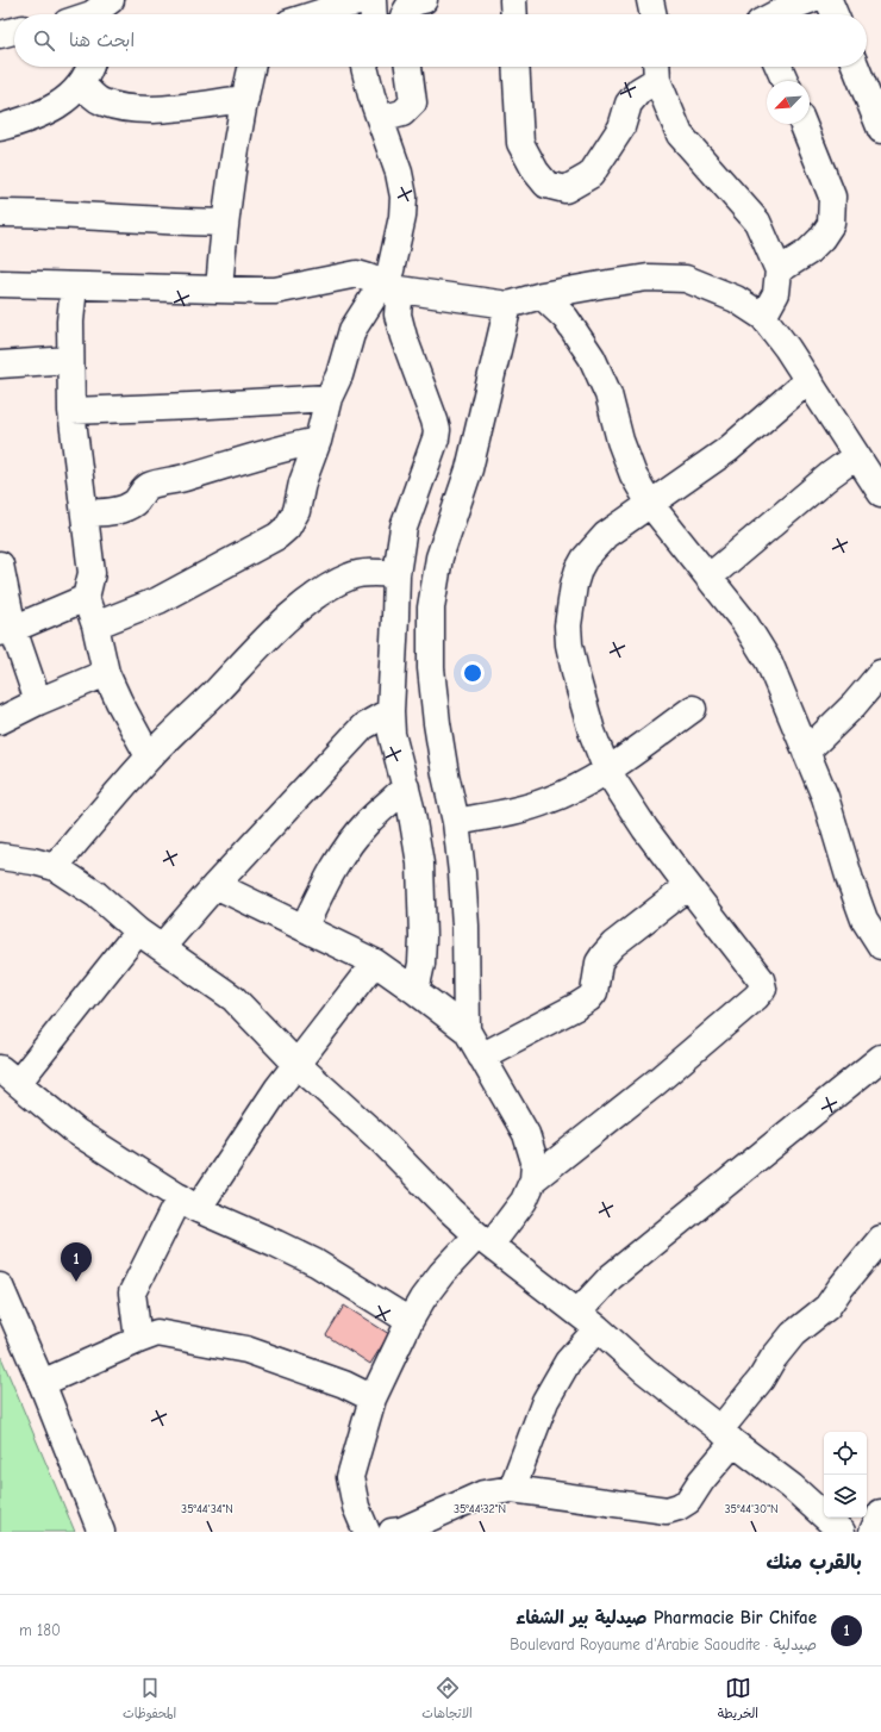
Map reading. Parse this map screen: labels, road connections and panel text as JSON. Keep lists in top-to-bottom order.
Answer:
{
  "north": "bottom left",
  "page": {
    "search": "ابحث هنا",
    "pins": "1",
    "heading": "بالقرب منك",
    "list": [
      {
        "mark": "1",
        "name": "Pharmacie Bir Chifae صيدلية بير الشفاء",
        "note": "صيدلية · Boulevard Royaume d'Arabie Saoudite",
        "value": "180 m"
      }
    ],
    "nav": ["الخريطة", "الاتجاهات", "المحفوظات"]
  },
  "coordinates": ["35°44'34\"N", "35°44'32\"N", "35°44'30\"N"]
}
